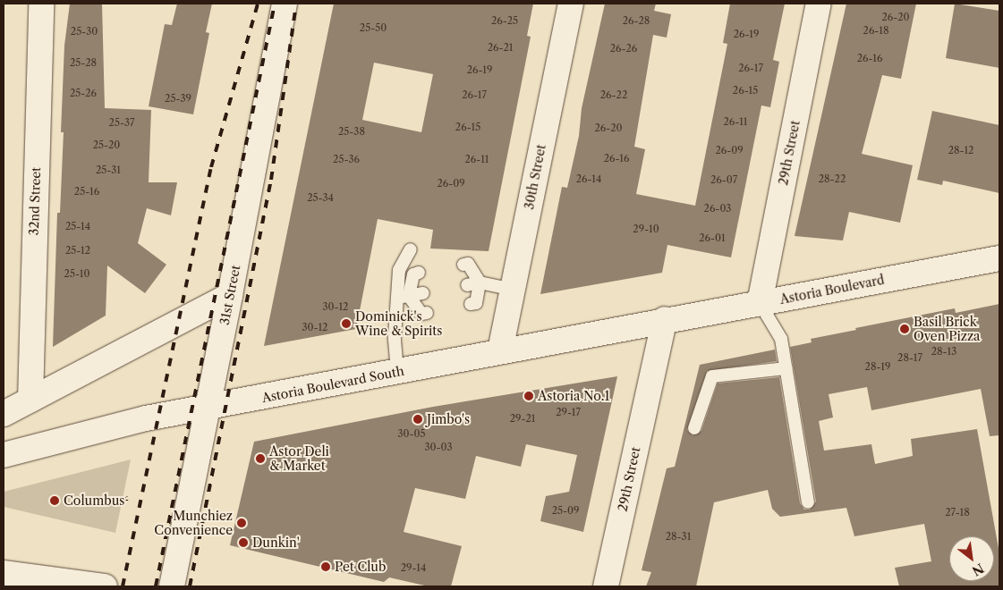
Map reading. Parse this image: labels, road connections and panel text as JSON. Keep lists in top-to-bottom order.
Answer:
{
  "streets": {
    "main road": [
      "29th Street",
      "30th Street",
      "32nd Street",
      "Astoria Boulevard",
      "31st Street",
      "Astoria Boulevard South"
    ]
  },
  "crossings": [
    ["29th Street", "Astoria Boulevard"],
    ["29th Street", "Astoria Boulevard South"],
    ["30th Street", "Astoria Boulevard South"],
    ["Astoria Boulevard", "Astoria Boulevard South"],
    ["31st Street", "Astoria Boulevard South"]
  ],
  "places": [
    "Dominick's Wine & Spirits",
    "Basil Brick Oven Pizza",
    "Astoria No.1",
    "Jimbo's",
    "Astor Deli & Market",
    "Columbus",
    "Munchiez Convenience",
    "Dunkin'",
    "Pet Club"
  ],
  "house_numbers": [
    "26-20",
    "26-25",
    "26-28",
    "25-50",
    "26-18",
    "25-30",
    "26-19",
    "26-21",
    "26-26",
    "26-16",
    "25-28",
    "26-17",
    "26-19",
    "26-15",
    "25-26",
    "26-17",
    "26-22",
    "25-39",
    "26-11",
    "25-37",
    "26-15",
    "26-20",
    "25-38",
    "25-20",
    "26-09",
    "28-12",
    "26-16",
    "25-36",
    "26-11",
    "25-31",
    "26-14",
    "28-22",
    "26-07",
    "26-09",
    "25-16",
    "25-34",
    "26-03",
    "25-14",
    "29-10",
    "26-01",
    "25-12",
    "25-10",
    "30-12",
    "30-12",
    "28-13",
    "28-17",
    "28-19",
    "29-17",
    "29-21",
    "30-05",
    "30-03",
    "25-09",
    "27-18",
    "28-31",
    "29-14"
  ],
  "north": "bottom right"
}
